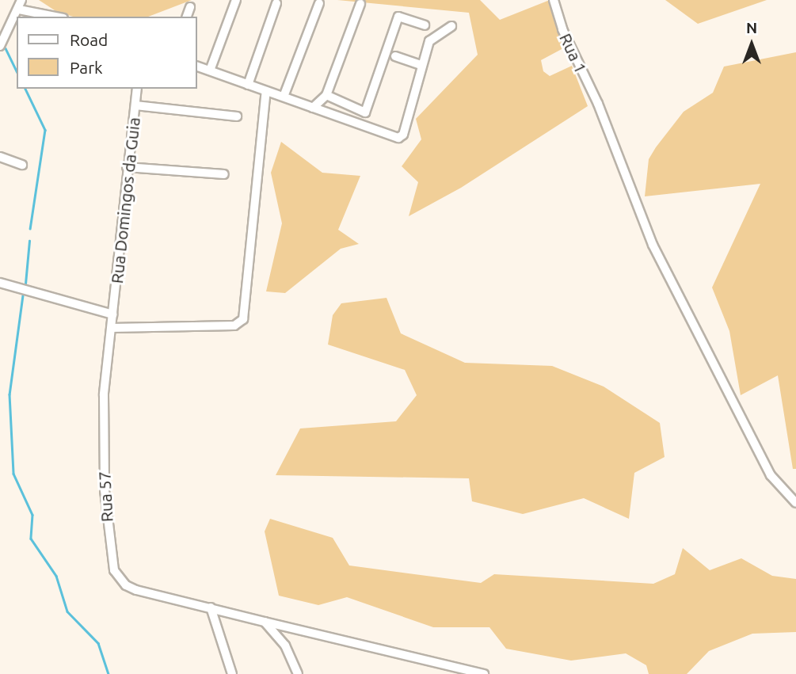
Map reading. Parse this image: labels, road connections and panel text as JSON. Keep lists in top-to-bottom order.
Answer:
{
  "streets": {
    "street": ["Rua 1", "Rua Domingos da Guia", "Rua 57"]
  },
  "crossings": [
    ["Rua Domingos da Guia", "Rua 57"]
  ],
  "legend": ["Road", "Park"],
  "north": "top"
}
